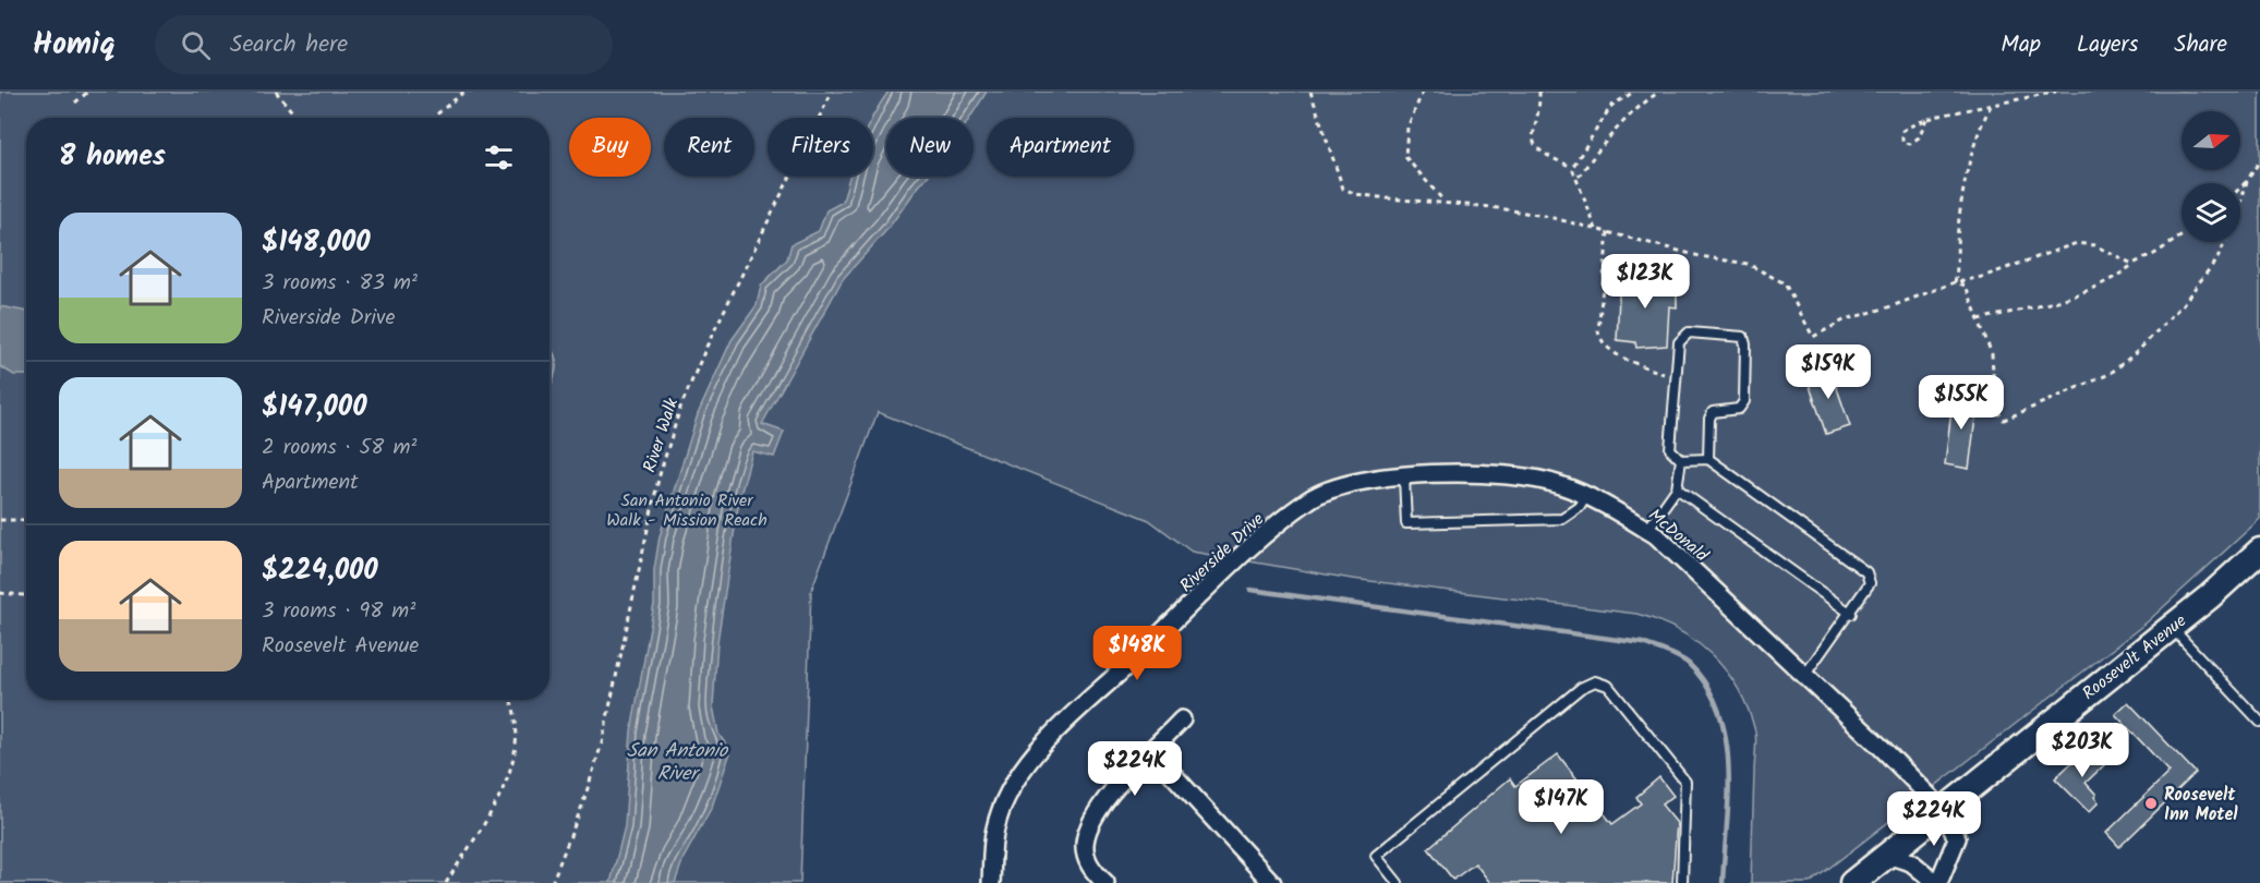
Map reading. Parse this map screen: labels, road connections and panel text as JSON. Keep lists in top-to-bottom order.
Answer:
{
  "streets": {
    "main road": ["Roosevelt Avenue"],
    "street": ["McDonald", "Riverside Drive"],
    "path": ["River Walk"]
  },
  "crossings": [
    ["McDonald", "Riverside Drive"],
    ["McDonald", "Roosevelt Avenue"]
  ],
  "water": ["San Antonio River"],
  "parks": ["San Antonio River Walk - Mission Reach"],
  "places": ["Roosevelt Inn Motel"],
  "north": "right",
  "page": {
    "header": "Homiq",
    "search": "Search here",
    "nav": ["Map", "Layers", "Share"],
    "chip": [
      "Buy",
      "Rent",
      "Filters",
      "New",
      "Apartment"
    ],
    "heading": "8 homes",
    "list": [
      {
        "name": "$148,000",
        "note": "3 rooms · 83 m² · Riverside Drive"
      },
      {
        "name": "$147,000",
        "note": "2 rooms · 58 m² · Apartment"
      },
      {
        "name": "$224,000",
        "note": "3 rooms · 98 m² · Roosevelt Avenue"
      }
    ],
    "price": [
      "$123K",
      "$159K",
      "$155K",
      "$148K",
      "$203K",
      "$224K",
      "$147K",
      "$224K"
    ]
  }
}
